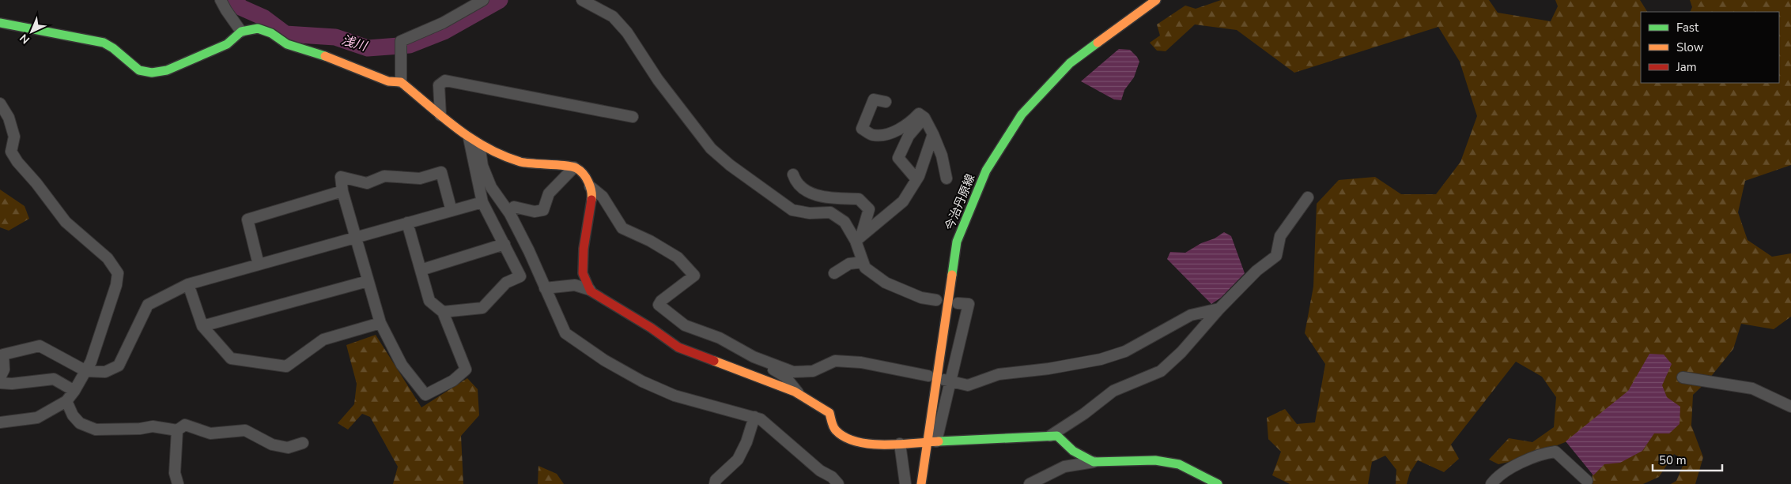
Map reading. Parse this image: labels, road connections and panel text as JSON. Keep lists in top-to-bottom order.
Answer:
{
  "streets": {
    "street": ["今治丹原線"]
  },
  "water": ["浅川"],
  "legend": ["Fast", "Slow", "Jam"],
  "scale_bar": "50 m",
  "north": "bottom left"
}
